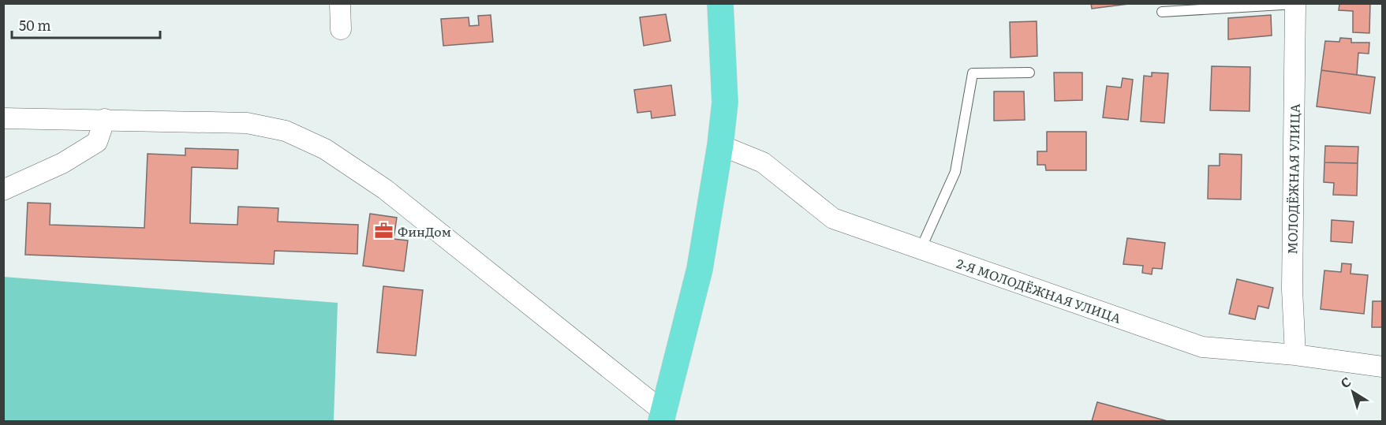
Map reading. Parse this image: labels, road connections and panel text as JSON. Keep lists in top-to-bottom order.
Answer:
{
  "streets": {
    "street": ["МОЛОДЁЖНАЯ УЛИЦА", "2-Я МОЛОДЁЖНАЯ УЛИЦА"]
  },
  "crossings": [
    ["МОЛОДЁЖНАЯ УЛИЦА", "2-Я МОЛОДЁЖНАЯ УЛИЦА"]
  ],
  "places": {
    "office": ["ФинДом"]
  },
  "scale_bar": "50 m",
  "north": "top left"
}
